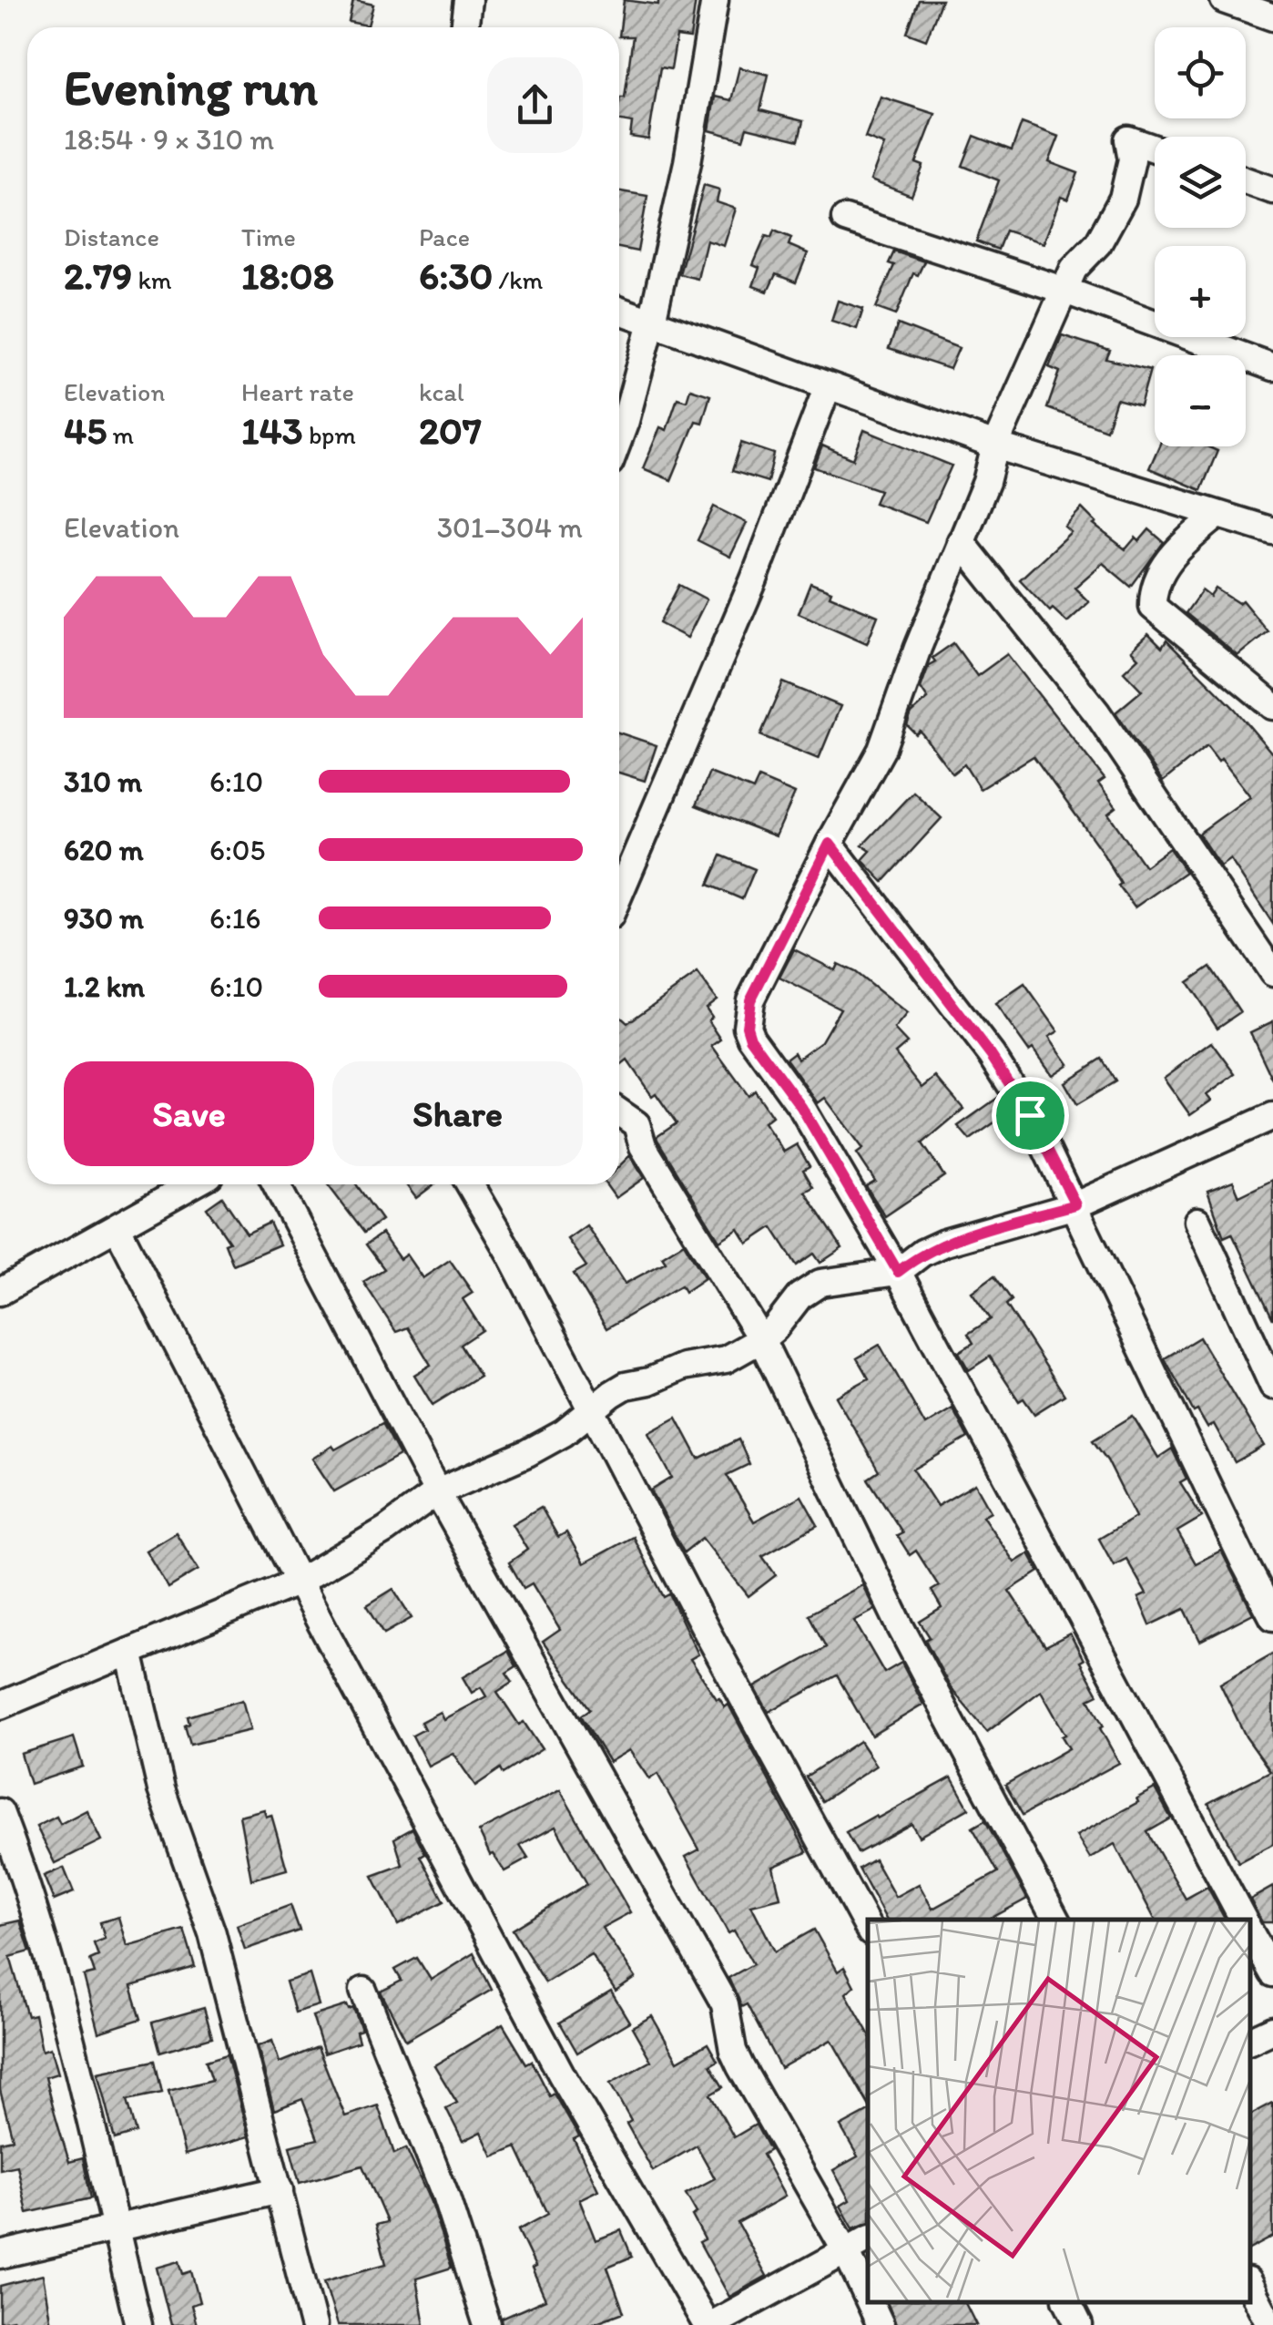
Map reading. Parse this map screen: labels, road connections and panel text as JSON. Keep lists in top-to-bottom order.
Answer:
{
  "page": {
    "map_buttons": ["+", "−"],
    "heading": ["Evening run", "18:54 · 9 × 310 m"],
    "stats": [
      ["Distance", "2.79 km"],
      ["Time", "18:08"],
      ["Pace", "6:30 /km"],
      ["Elevation", "45 m"],
      ["Heart rate", "143 bpm"],
      ["kcal", "207"]
    ],
    "chart": ["Elevation", "301–304 m"],
    "list": [
      {
        "name": "310 m",
        "note": "6:10"
      },
      {
        "name": "620 m",
        "note": "6:05"
      },
      {
        "name": "930 m",
        "note": "6:16"
      },
      {
        "name": "1.2 km",
        "note": "6:10"
      }
    ],
    "buttons": ["Save", "Share"]
  }
}
